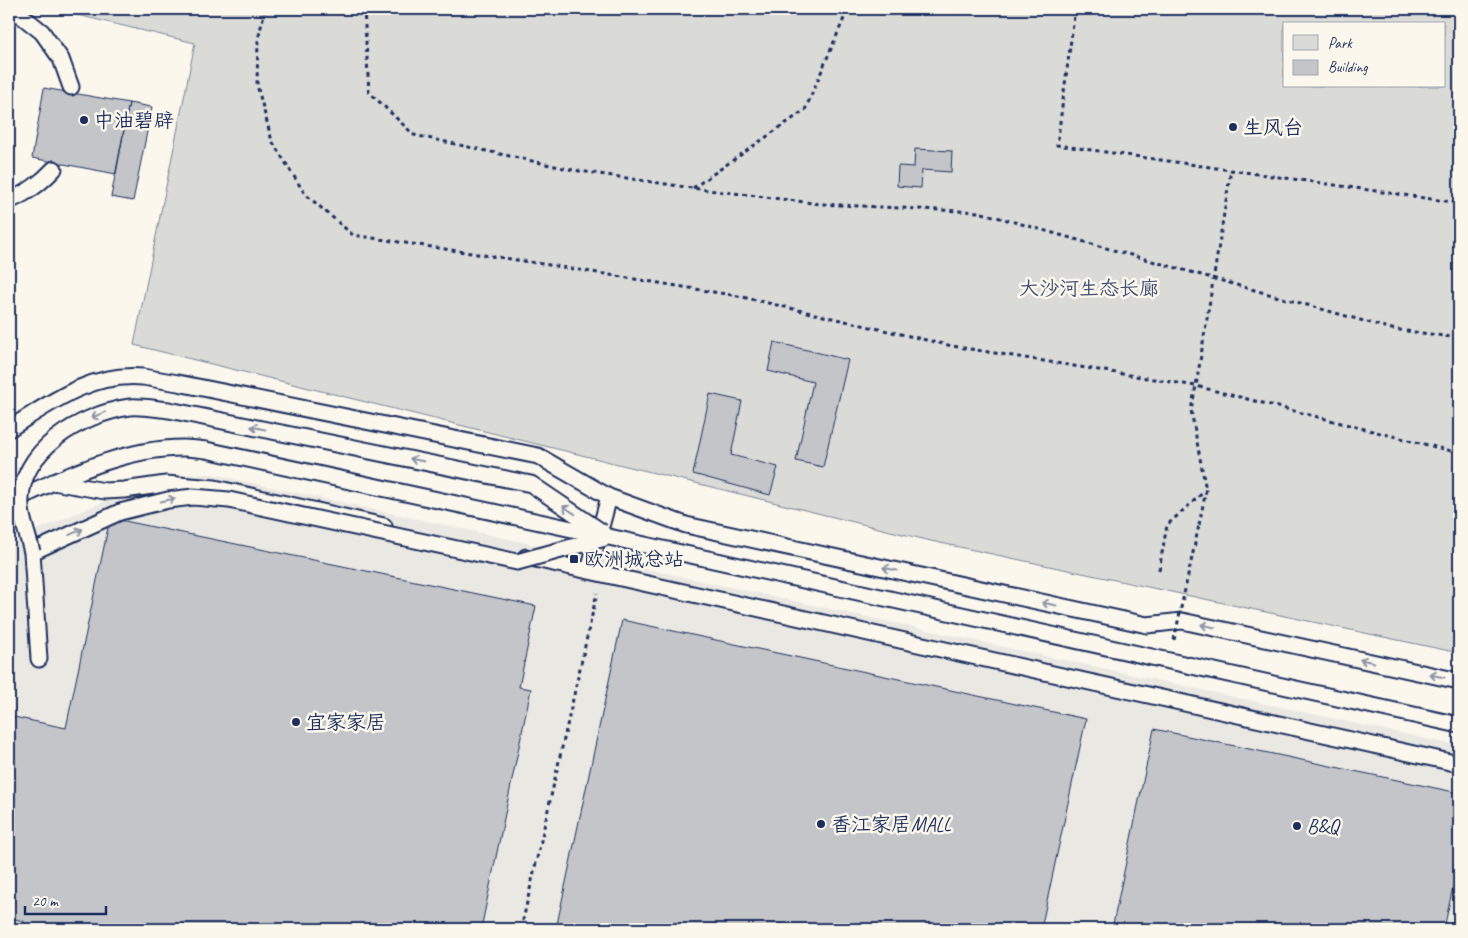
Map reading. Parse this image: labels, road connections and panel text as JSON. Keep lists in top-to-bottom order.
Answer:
{
  "parks": ["大沙河生态长廊"],
  "places": {
    "other": [
      "中油碧辟",
      "生风台",
      "宜家家居",
      "香江家居MALL",
      "B&Q"
    ],
    "transit": ["欧洲城总站"]
  },
  "legend": ["Park", "Building"],
  "scale_bar": "20 m"
}
